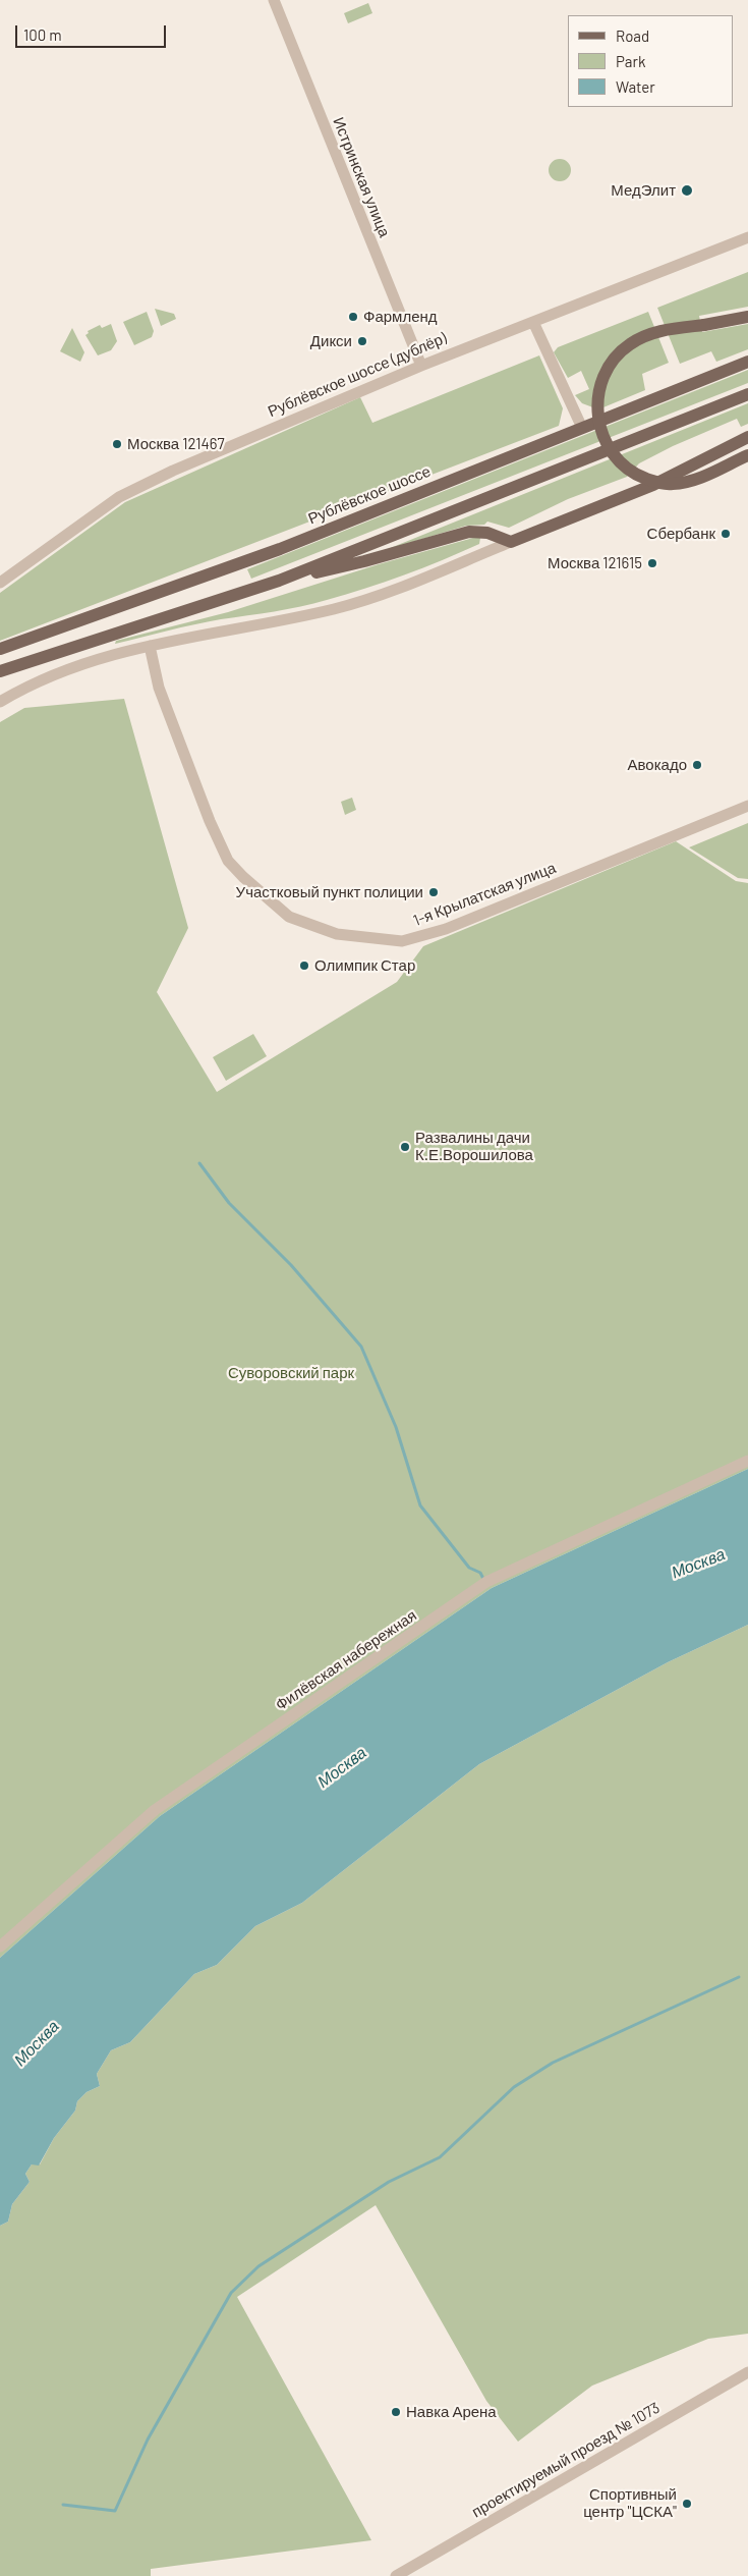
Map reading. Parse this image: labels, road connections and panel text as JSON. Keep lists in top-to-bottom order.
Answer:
{
  "streets": {
    "main road": ["Рублёвское шоссе"],
    "street": [
      "Истринская улица",
      "Рублёвское шоссе (дублёр)",
      "1-я Крылатская улица",
      "Филёвская набережная",
      "проектируемый проезд № 1073"
    ]
  },
  "crossings": [
    ["Истринская улица", "Рублёвское шоссе (дублёр)"]
  ],
  "water": ["Москва"],
  "parks": ["Суворовский парк"],
  "places": [
    "МедЭлит",
    "Фармленд",
    "Дикси",
    "Москва 121467",
    "Сбербанк",
    "Москва 121615",
    "Авокадо",
    "Участковый пункт полиции",
    "Олимпик Стар",
    "Развалины дачи К.Е.Ворошилова",
    "Навка Арена",
    "Спортивный центр \"ЦСКА\""
  ],
  "legend": ["Road", "Park", "Water"],
  "scale_bar": "100 m"
}
